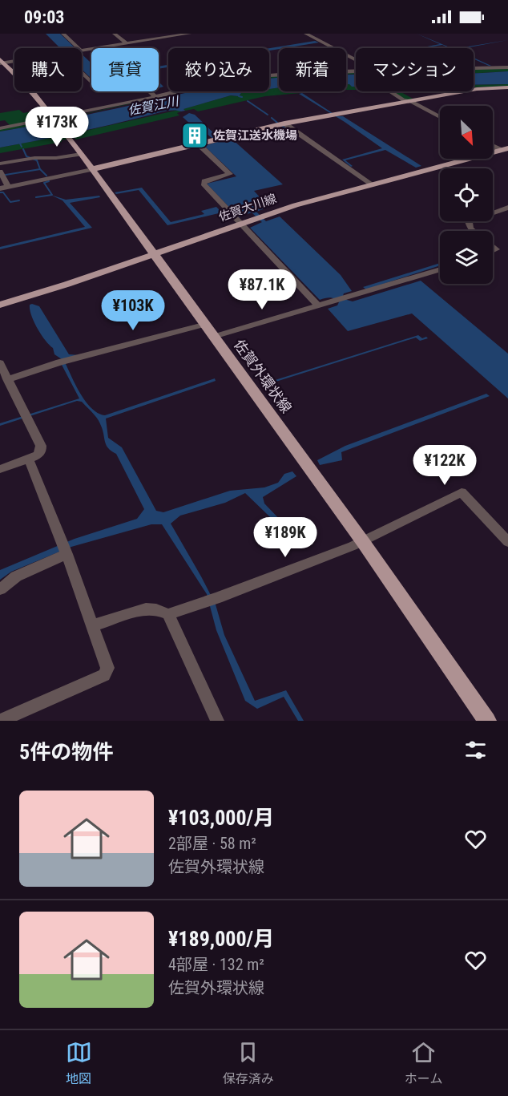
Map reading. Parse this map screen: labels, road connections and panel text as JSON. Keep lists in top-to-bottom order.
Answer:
{
  "streets": {
    "main road": ["佐賀大川線", "佐賀外環状線"]
  },
  "crossings": [
    ["佐賀大川線", "佐賀外環状線"]
  ],
  "water": ["佐賀江川"],
  "places": {
    "building": ["佐賀江送水機場"]
  },
  "north": "bottom right",
  "page": {
    "status": "09:03",
    "chip": [
      "購入",
      "賃貸",
      "絞り込み",
      "新着",
      "マンション"
    ],
    "price": [
      "¥173K",
      "¥87.1K",
      "¥103K",
      "¥122K",
      "¥189K"
    ],
    "heading": "5件の物件",
    "list": [
      {
        "name": "¥103,000/月",
        "note": "2部屋 · 58 m² · 佐賀外環状線"
      },
      {
        "name": "¥189,000/月",
        "note": "4部屋 · 132 m² · 佐賀外環状線"
      }
    ],
    "tabs": ["地図", "保存済み", "ホーム"]
  }
}
